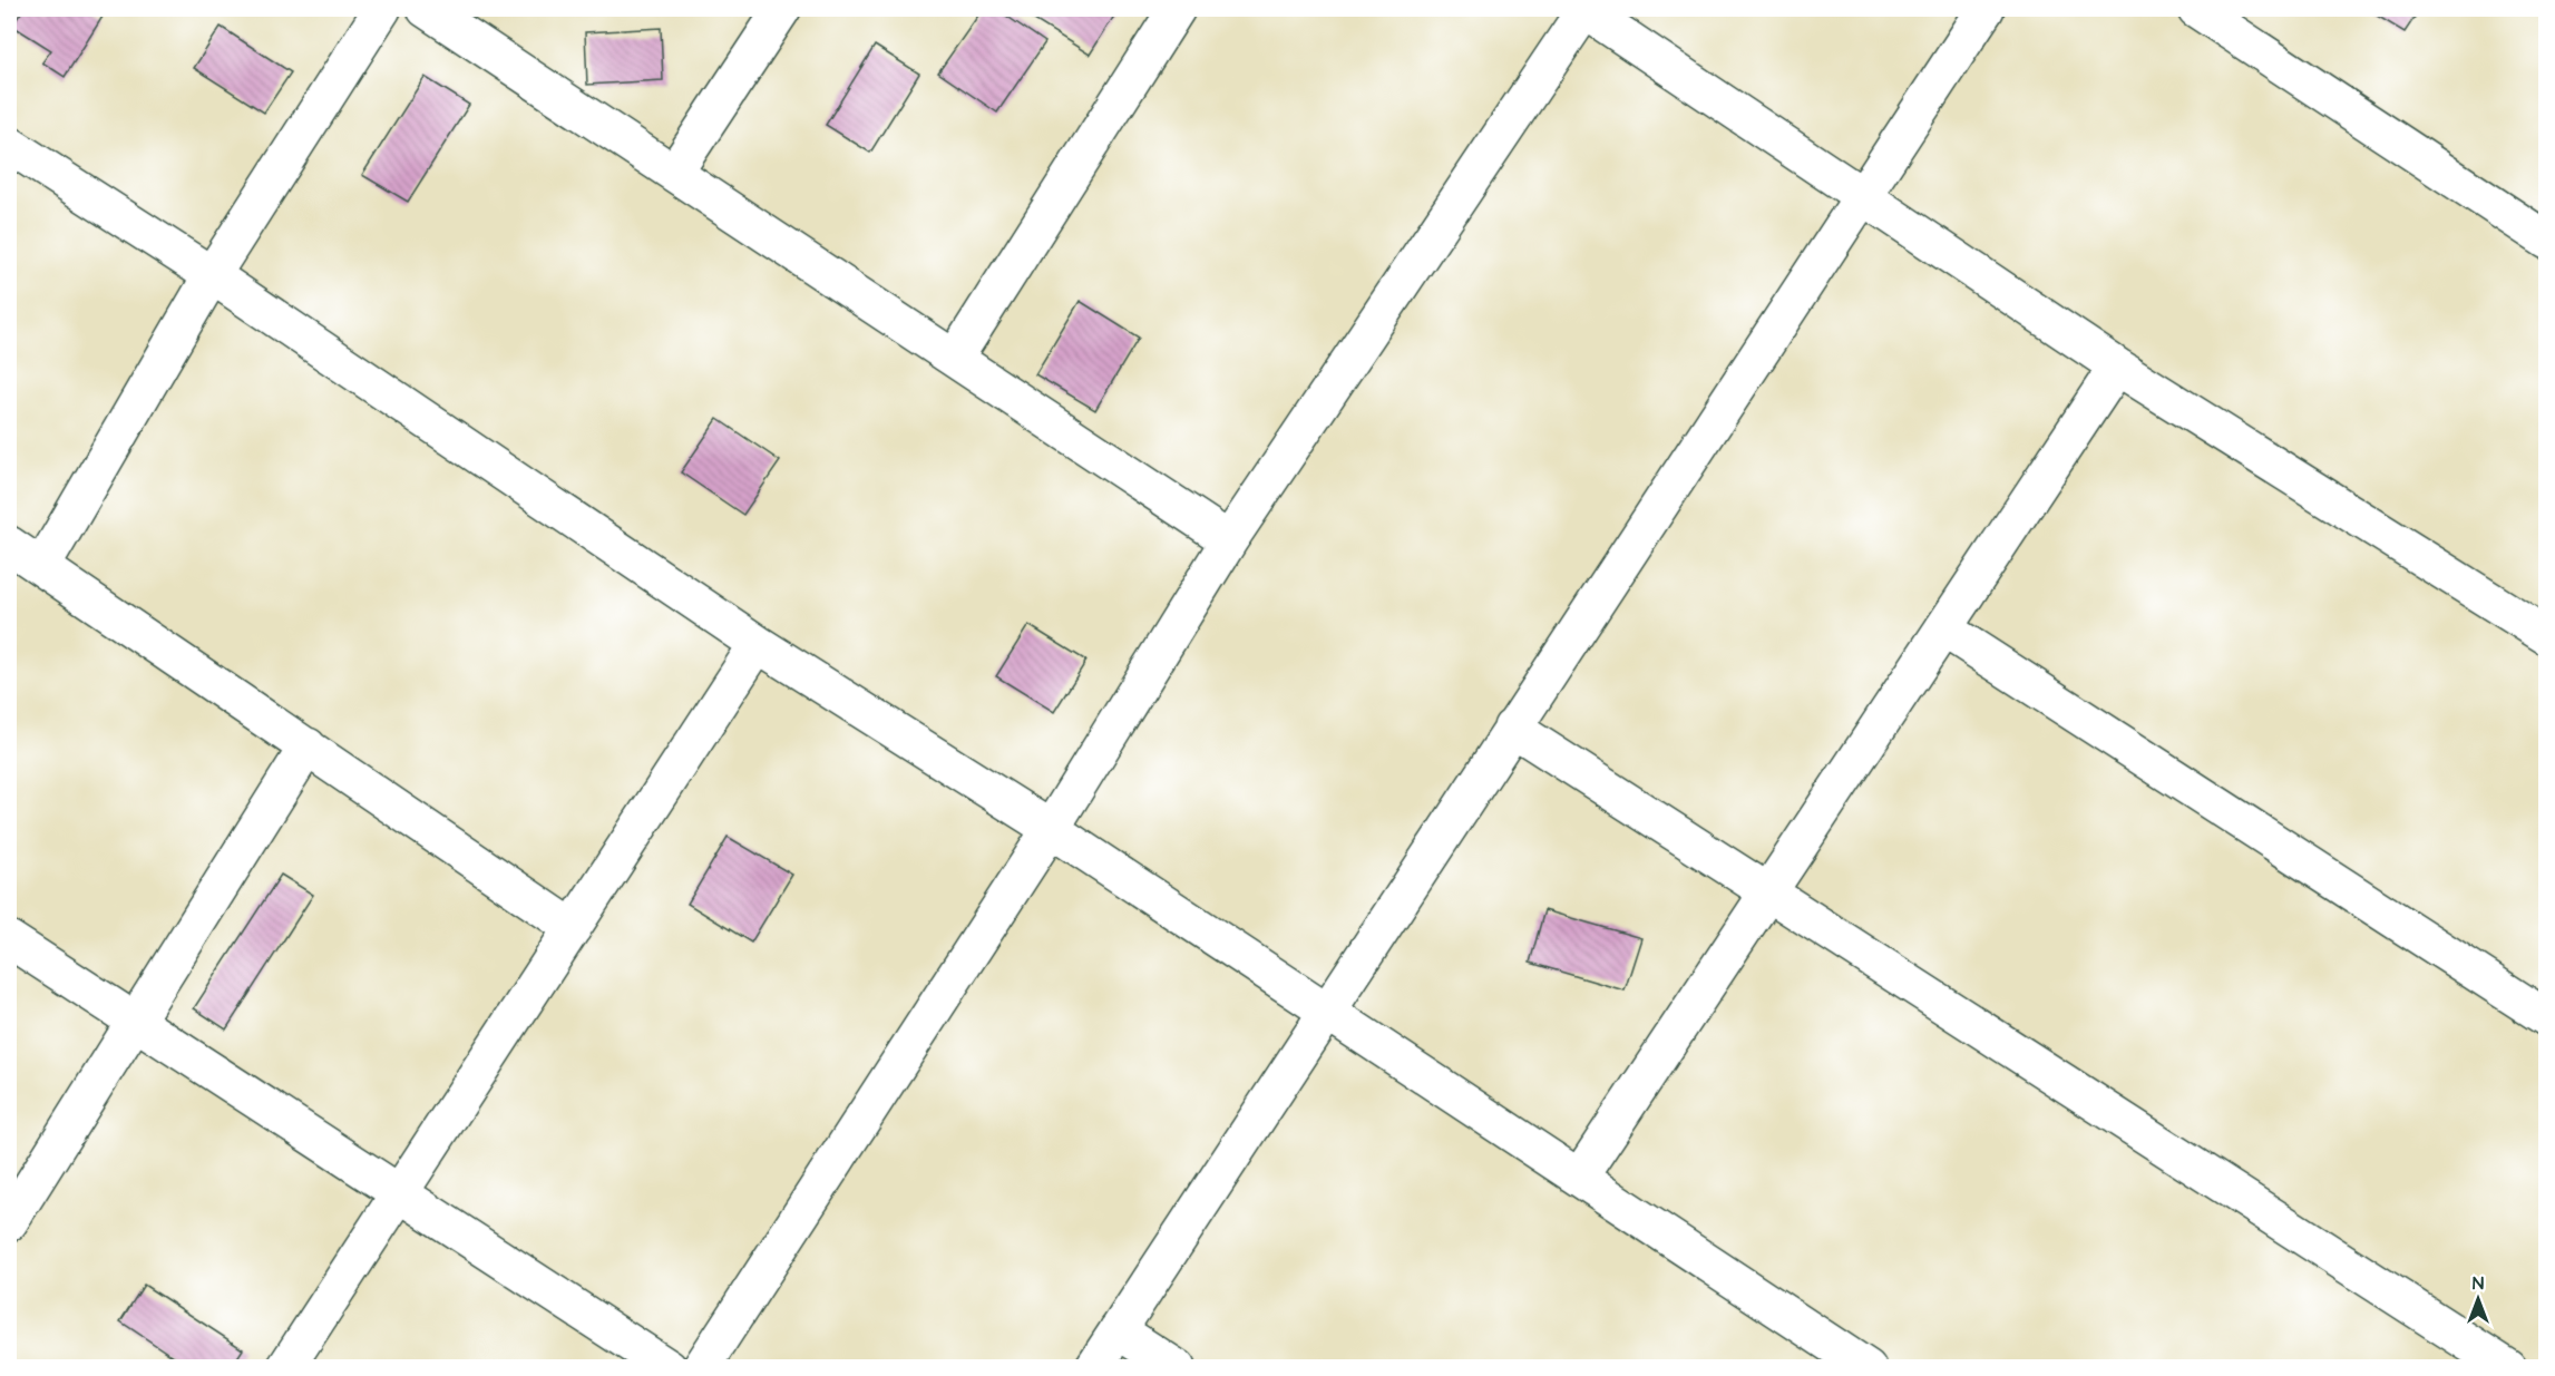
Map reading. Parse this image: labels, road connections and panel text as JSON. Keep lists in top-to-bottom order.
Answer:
{
  "north": "top"
}
